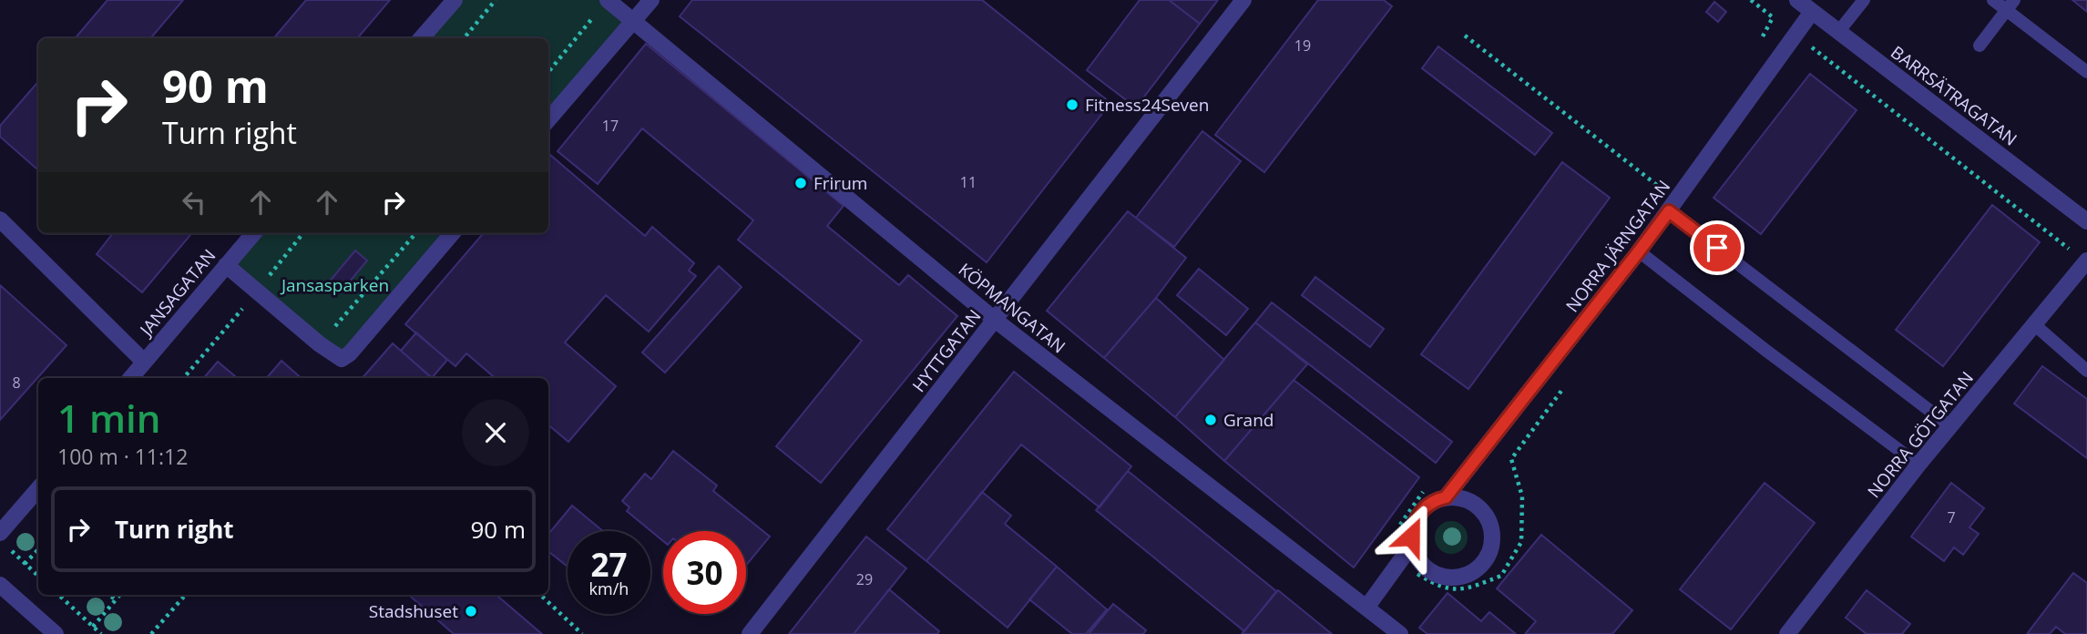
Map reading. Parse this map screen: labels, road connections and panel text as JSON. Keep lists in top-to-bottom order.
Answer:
{
  "streets": {
    "street": [
      "BARRSÄTRAGATAN",
      "NORRA JÄRNGATAN",
      "JANSAGATAN",
      "KÖPMANGATAN",
      "HYTTGATAN",
      "NORRA GÖTGATAN"
    ]
  },
  "crossings": [
    ["BARRSÄTRAGATAN", "NORRA JÄRNGATAN"],
    ["NORRA JÄRNGATAN", "KÖPMANGATAN"],
    ["KÖPMANGATAN", "HYTTGATAN"]
  ],
  "parks": ["Jansasparken"],
  "places": [
    "Fitness24Seven",
    "Frirum",
    "Grand",
    "Stadshuset"
  ],
  "house_numbers": [
    "19",
    "17",
    "11",
    "8",
    "7",
    "29"
  ],
  "page": {
    "turn": ["90 m", "Turn right"],
    "heading": ["1 min", "100 m · 11:12"],
    "list": [
      {
        "name": "Turn right",
        "value": "90 m"
      }
    ],
    "speed": "27 km/h",
    "limit": "30"
  }
}
